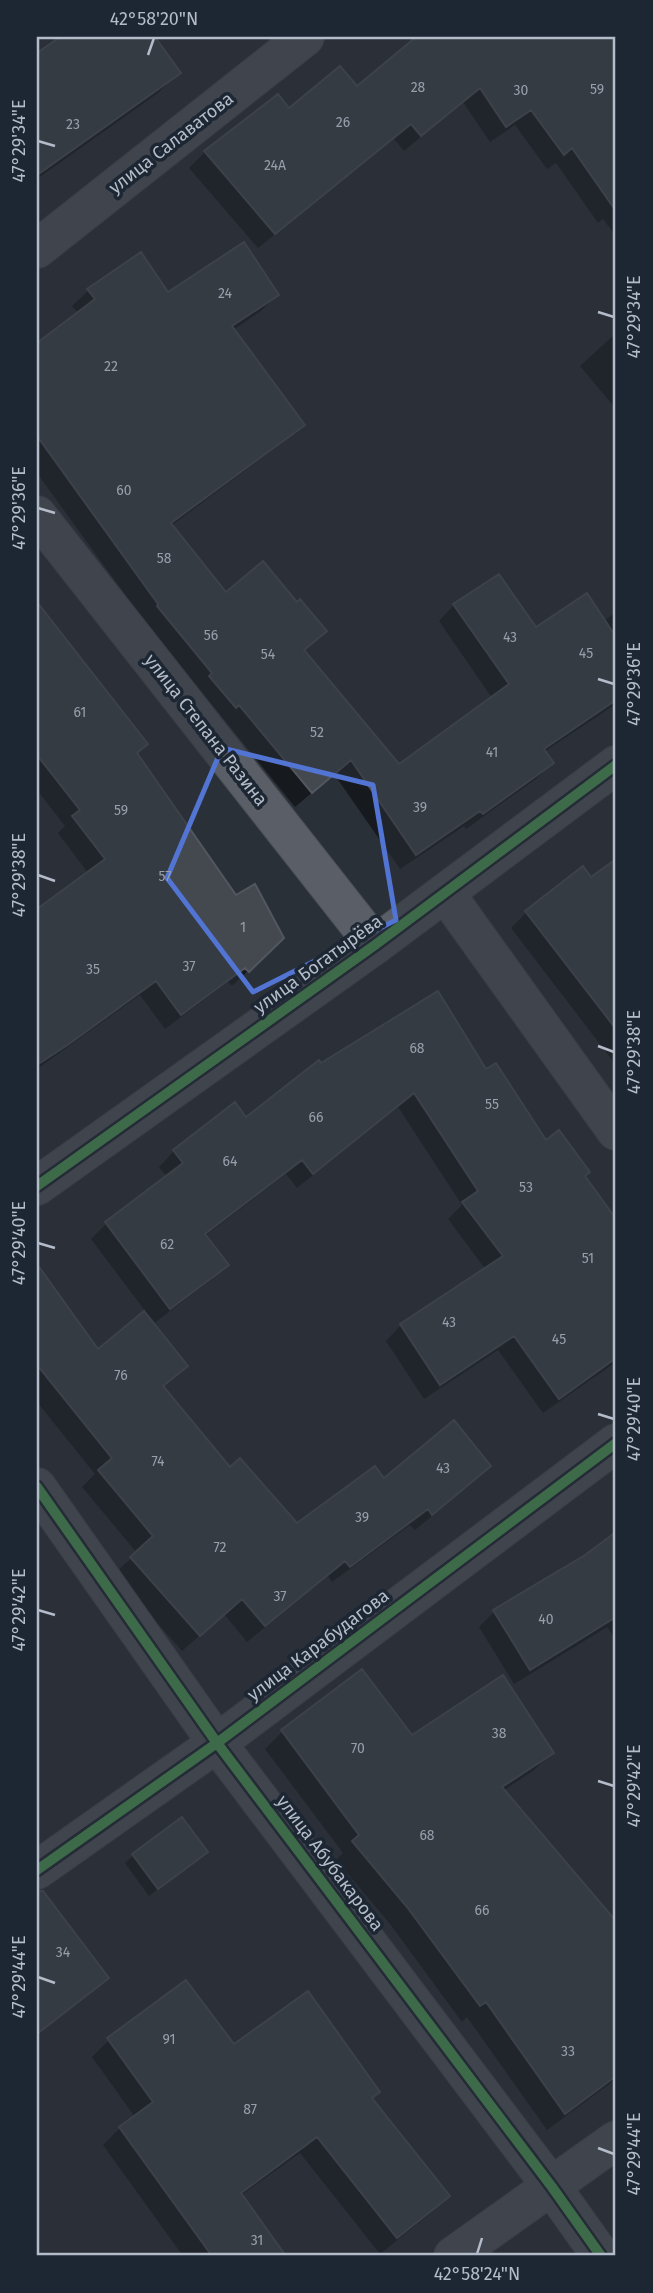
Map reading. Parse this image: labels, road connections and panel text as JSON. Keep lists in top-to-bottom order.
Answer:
{
  "streets": {
    "street": [
      "улица Салаватова",
      "улица Степана Разина",
      "улица Богатырёва",
      "улица Карабудагова",
      "улица Абубакарова"
    ]
  },
  "crossings": [
    ["улица Степана Разина", "улица Богатырёва"],
    ["улица Карабудагова", "улица Абубакарова"]
  ],
  "house_numbers": [
    "28",
    "59",
    "30",
    "26",
    "23",
    "24А",
    "24",
    "22",
    "60",
    "58",
    "56",
    "43",
    "45",
    "54",
    "61",
    "52",
    "41",
    "39",
    "59",
    "57",
    "1",
    "37",
    "35",
    "68",
    "55",
    "66",
    "64",
    "53",
    "62",
    "51",
    "43",
    "45",
    "76",
    "74",
    "43",
    "39",
    "72",
    "37",
    "40",
    "38",
    "70",
    "68",
    "66",
    "34",
    "91",
    "33",
    "87",
    "31"
  ],
  "coordinates": [
    "42°58'20\"N",
    "47°29'34\"E",
    "47°29'36\"E",
    "47°29'38\"E",
    "47°29'40\"E",
    "47°29'42\"E",
    "47°29'44\"E",
    "42°58'24\"N"
  ]
}
